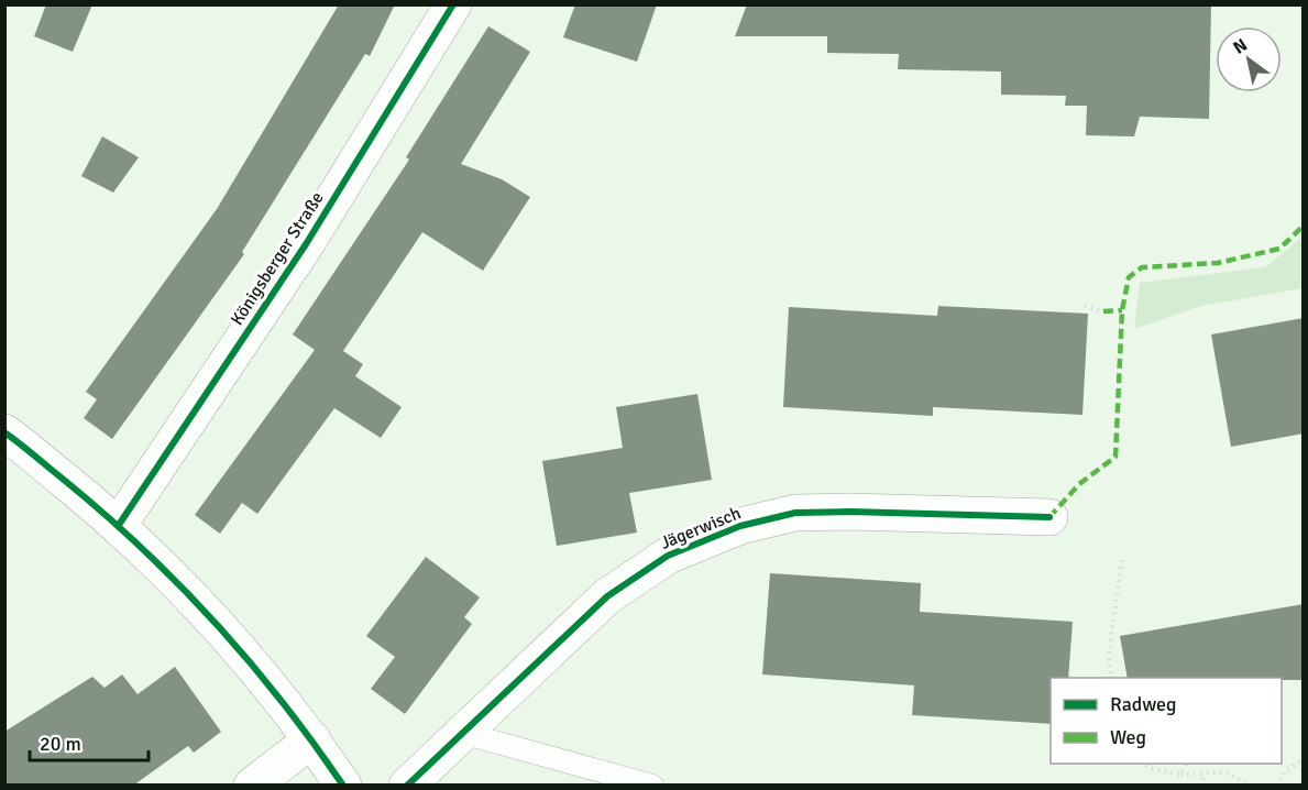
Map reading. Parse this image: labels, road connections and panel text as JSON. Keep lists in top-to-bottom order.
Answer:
{
  "streets": {
    "street": ["Königsberger Straße", "Jägerwisch"]
  },
  "legend": ["Radweg", "Weg"],
  "scale_bar": "20 m",
  "north": "top left"
}
